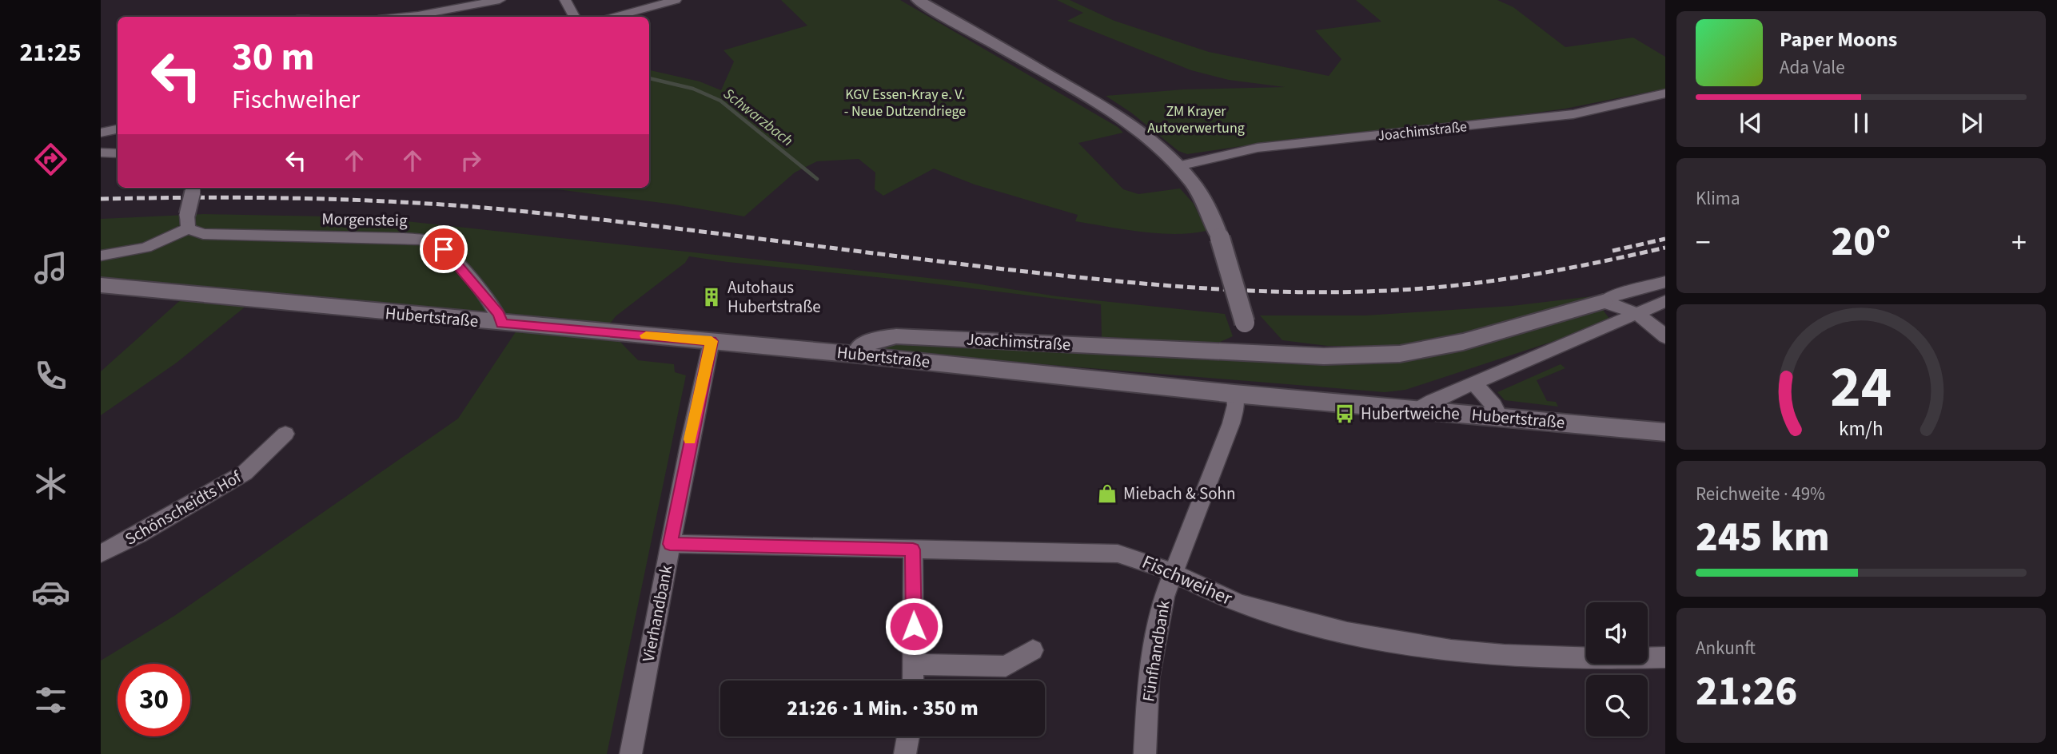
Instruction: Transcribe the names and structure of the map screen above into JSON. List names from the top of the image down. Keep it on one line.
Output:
{"streets":{"street":["Joachimstraße","Morgensteig","Hubertstraße","Schönscheidts Hof","Fischweiher","Vierhandbank","Fünfhandbank"]},"crossings":[["Joachimstraße","Hubertstraße"],["Morgensteig","Hubertstraße"],["Hubertstraße","Vierhandbank"],["Hubertstraße","Fünfhandbank"],["Fischweiher","Vierhandbank"],["Fischweiher","Fünfhandbank"]],"water":["Schwarzbach"],"parks":["KGV Essen-Kray e. V. - Neue Dutzendriege","ZM Krayer Autoverwertung"],"places":{"building":["Autohaus Hubertstraße"],"bus stop":["Hubertweiche"],"shop":["Miebach & Sohn"]},"page":{"tabs":"21:25","turn":["30 m","Fischweiher"],"song":["Paper Moons","Ada Vale"],"tile":["Klima",["Reichweite · 49%","245 km"],["Ankunft","21:26"]],"heat":["−","20°","+"],"limit":"30","trip":"21:26 · 1 Min. · 350 m","gauge":["24","km/h"]}}
